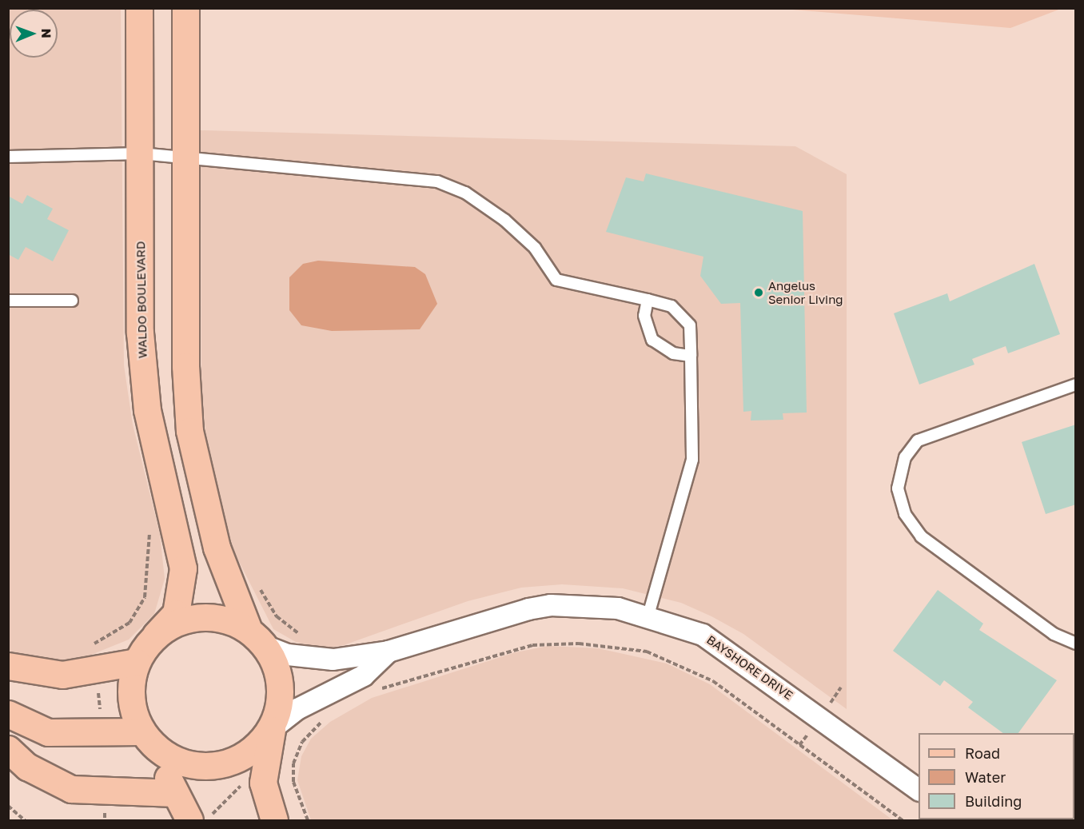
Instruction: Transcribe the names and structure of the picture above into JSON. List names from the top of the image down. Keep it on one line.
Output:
{"streets":{"main road":["WALDO BOULEVARD"],"street":["BAYSHORE DRIVE"]},"places":["Angelus Senior Living"],"legend":["Road","Water","Building"],"north":"right"}
